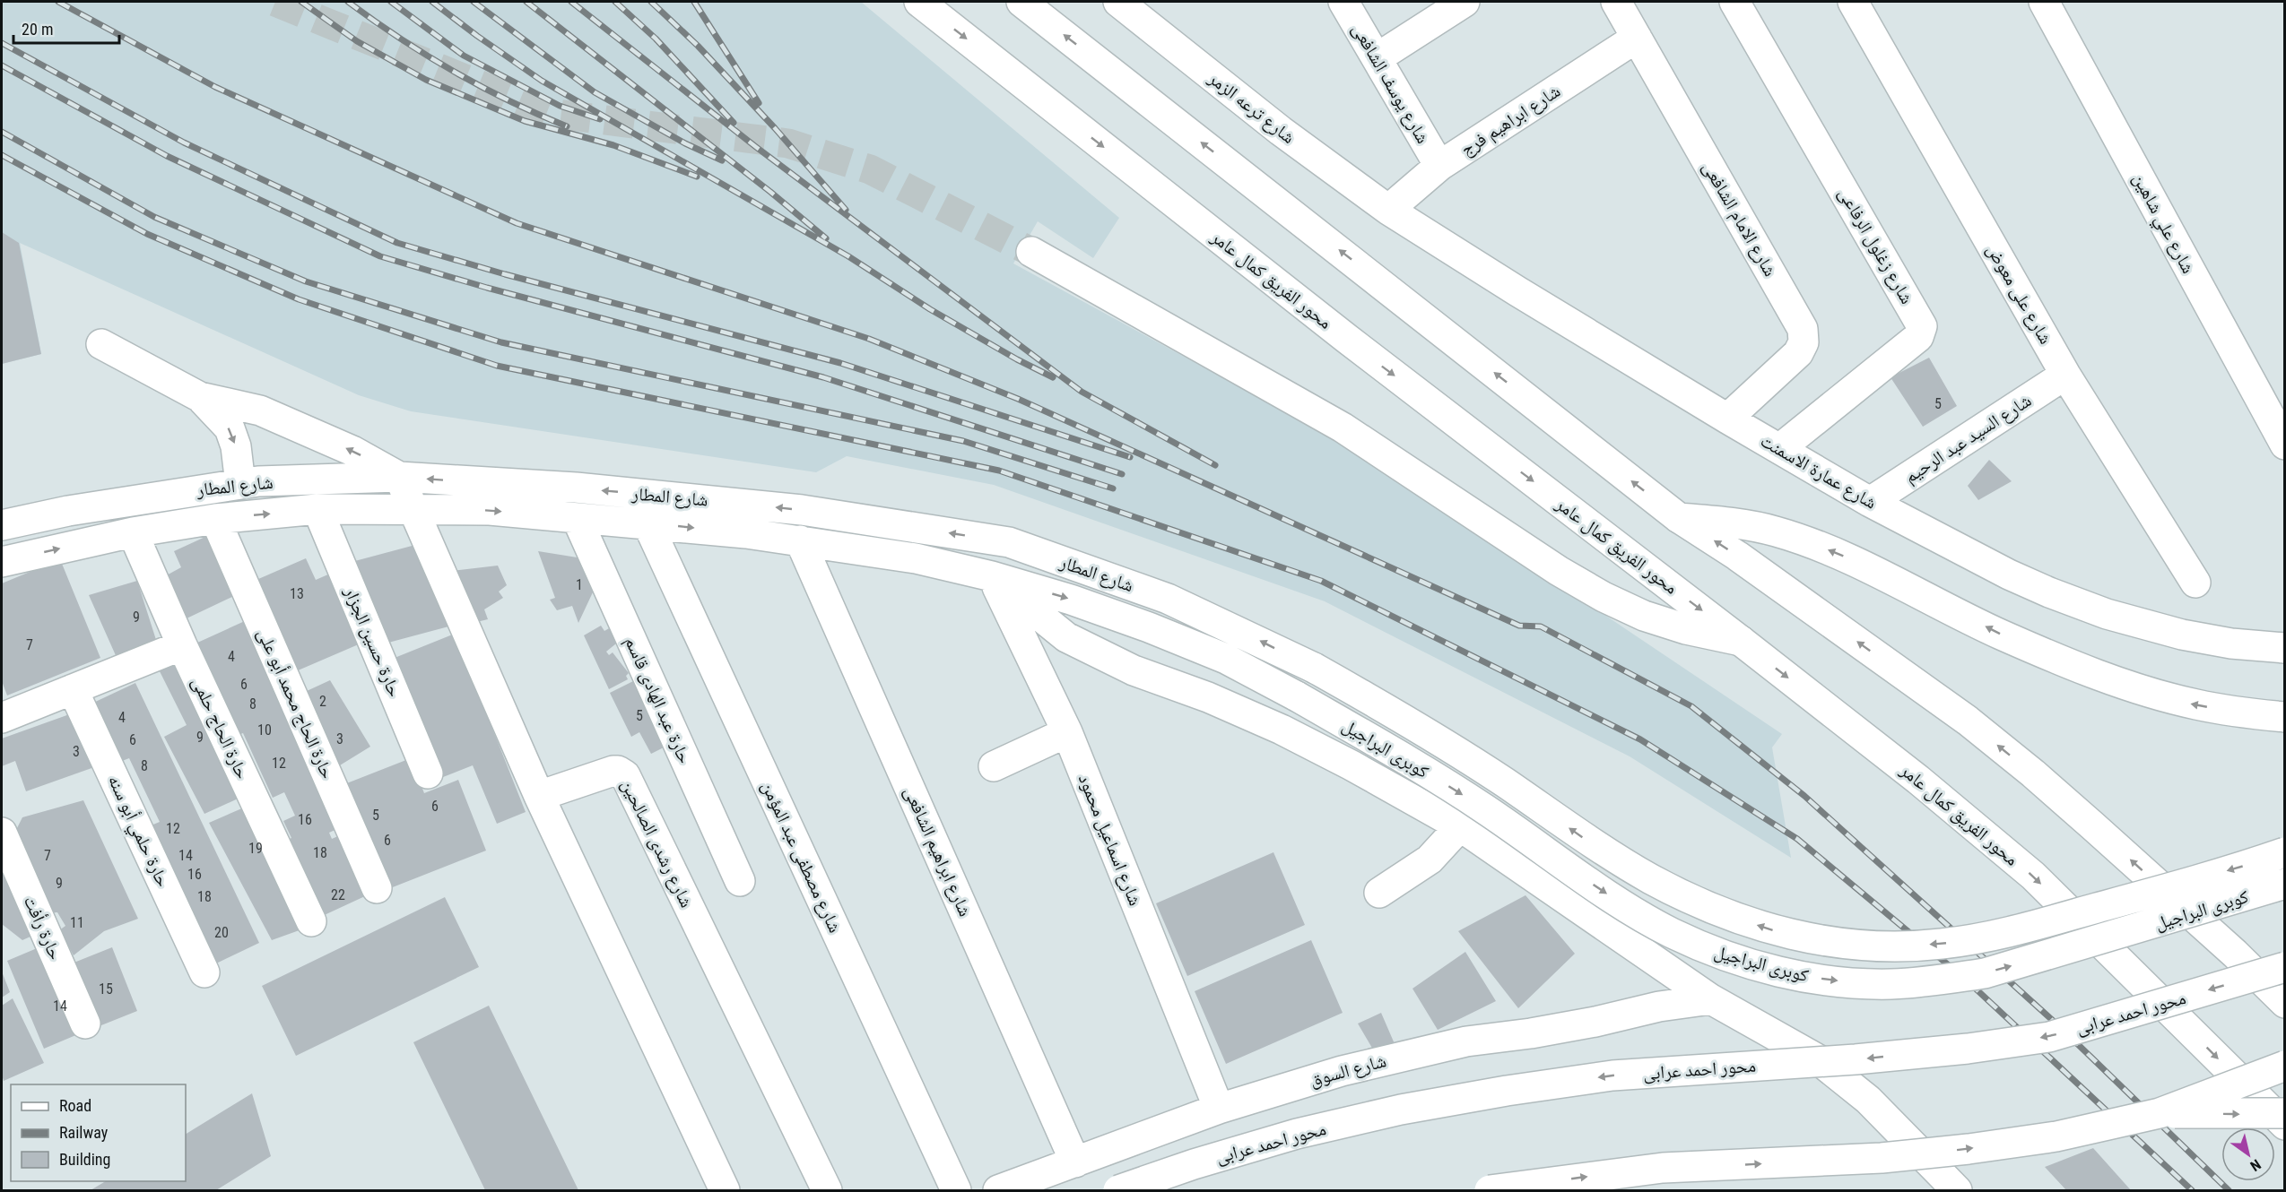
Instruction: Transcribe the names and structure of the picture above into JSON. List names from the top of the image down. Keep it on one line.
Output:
{"streets":{"main road":["شارع يوسف الشافعى","شارع ترعه الزمر","شارع ابراهيم فرج","شارع الامام الشافعى","شارع علي شاهين","شارع زغلول الرفاعى","محور الفريق كمال عامر","شارع على معوض","شارع السيد عبد الرحيم","شارع عمارة الاسمنت","شارع المطار","حارة حسين الجزار","حارة عبد الهادى قاسم","حارة الحاج محمد أبو على","حارة الحاج حلمى","كوبرى البراجيل","حارة حلمي أبو سنه","شارع اسماعيل محمود","شارع رشدى الصالحين","شارع ابراهيم الشافعى","شارع مصطفى عبد المؤمن","حارة رأفت","محور احمد عرابى","شارع السوق"]},"crossings":[["شارع يوسف الشافعى","شارع ابراهيم فرج"],["شارع ترعه الزمر","شارع ابراهيم فرج"],["شارع ترعه الزمر","شارع عمارة الاسمنت"],["شارع ابراهيم فرج","شارع الامام الشافعى"],["شارع ابراهيم فرج","شارع عمارة الاسمنت"],["شارع الامام الشافعى","شارع عمارة الاسمنت"],["شارع زغلول الرفاعى","شارع عمارة الاسمنت"],["شارع على معوض","شارع السيد عبد الرحيم"],["شارع السيد عبد الرحيم","شارع عمارة الاسمنت"],["شارع المطار","حارة حسين الجزار"],["شارع المطار","حارة عبد الهادى قاسم"],["شارع المطار","حارة الحاج محمد أبو على"],["شارع المطار","حارة الحاج حلمى"],["شارع المطار","كوبرى البراجيل"],["شارع المطار","شارع اسماعيل محمود"],["شارع المطار","شارع ابراهيم الشافعى"],["شارع المطار","شارع مصطفى عبد المؤمن"],["شارع اسماعيل محمود","شارع السوق"],["شارع ابراهيم الشافعى","شارع السوق"]],"house_numbers":["5","1","13","9","7","4","6","2","8","5","4","10","9","3","6","3","12","8","6","5","16","12","6","19","18","7","14","16","9","22","18","11","20","15","14"],"legend":["Road","Railway","Building"],"scale_bar":"20 m","north":"bottom right"}
